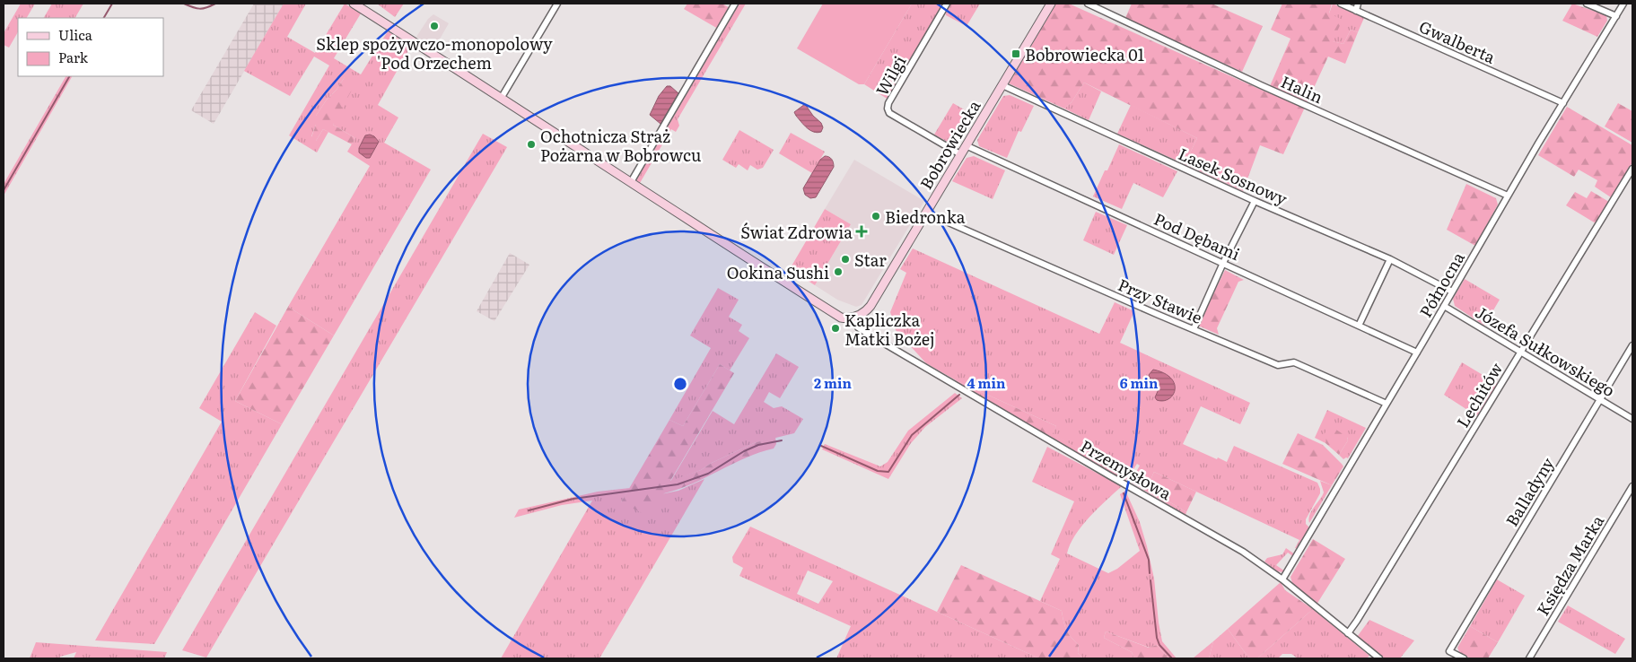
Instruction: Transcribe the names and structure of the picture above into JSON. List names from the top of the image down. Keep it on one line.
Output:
{"streets":{"street":["Gwalberta","Wilgi","Halin","Bobrowiecka","Lasek Sosnowy","Pod Dębami","Północna","Przy Stawie","Józefa Sułkowskiego","Lechitów","Przemysłowa","Balladyny","Księdza Marka"]},"crossings":[["Gwalberta","Północna"],["Wilgi","Bobrowiecka"],["Halin","Północna"],["Bobrowiecka","Lasek Sosnowy"],["Bobrowiecka","Pod Dębami"],["Bobrowiecka","Przy Stawie"],["Bobrowiecka","Przemysłowa"],["Lasek Sosnowy","Północna"],["Pod Dębami","Północna"],["Północna","Przy Stawie"],["Północna","Józefa Sułkowskiego"],["Północna","Przemysłowa"],["Józefa Sułkowskiego","Lechitów"],["Józefa Sułkowskiego","Balladyny"],["Lechitów","Przemysłowa"]],"places":{"other":["Sklep spożywczo-monopolowy 'Pod Orzechem","Ochotnicza Straż Pożarna w Bobrowcu","Biedronka","Star","Ookina Sushi","Kapliczka Matki Bożej"],"transit":["Bobrowiecka 01"],"health":["Świat Zdrowia"]},"legend":["Ulica","Park"],"rings":["2 min","4 min","6 min"]}
